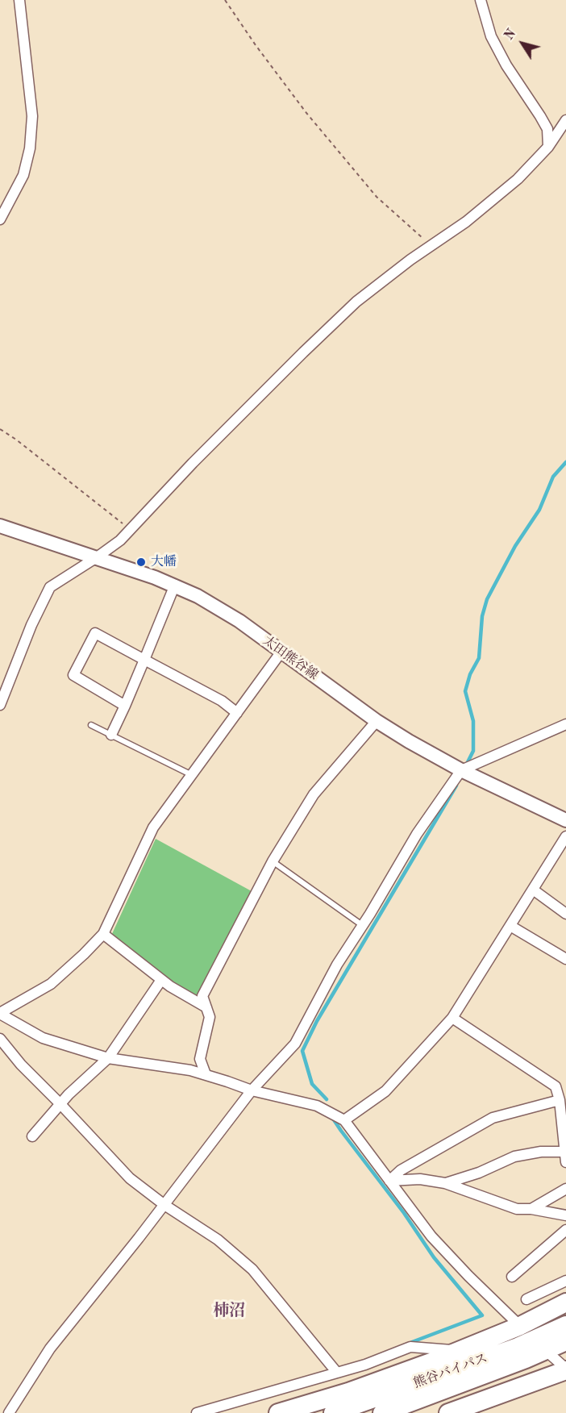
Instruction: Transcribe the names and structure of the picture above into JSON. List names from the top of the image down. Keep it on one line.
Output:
{"streets":{"highway":["熊谷バイパス"],"main road":["太田熊谷線"]},"districts":["柿沼"],"places":["大幡"],"north":"top left"}
